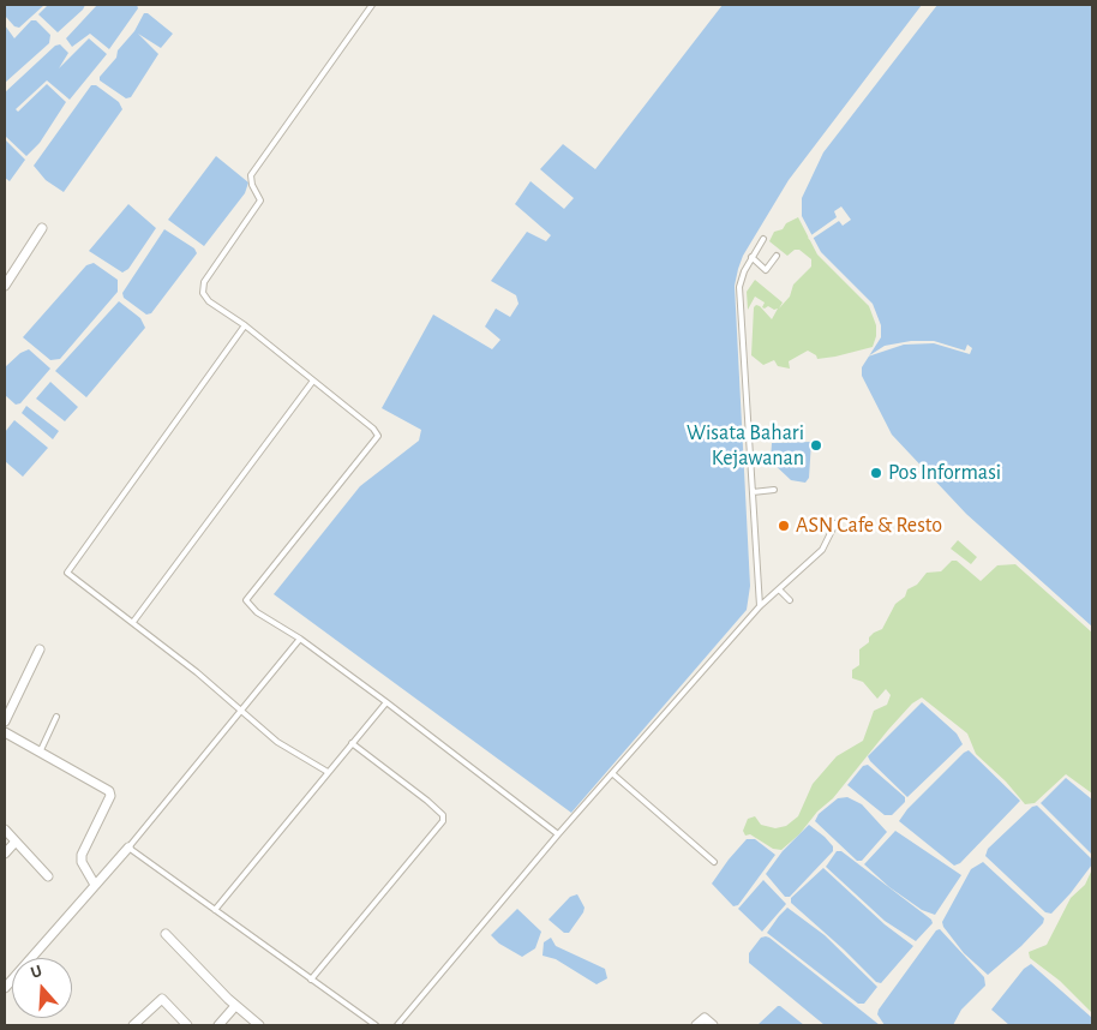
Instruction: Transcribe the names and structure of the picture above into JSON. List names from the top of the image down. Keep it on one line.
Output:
{"places":["Wisata Bahari Kejawanan","Pos Informasi","ASN Cafe & Resto"],"north":"top"}
